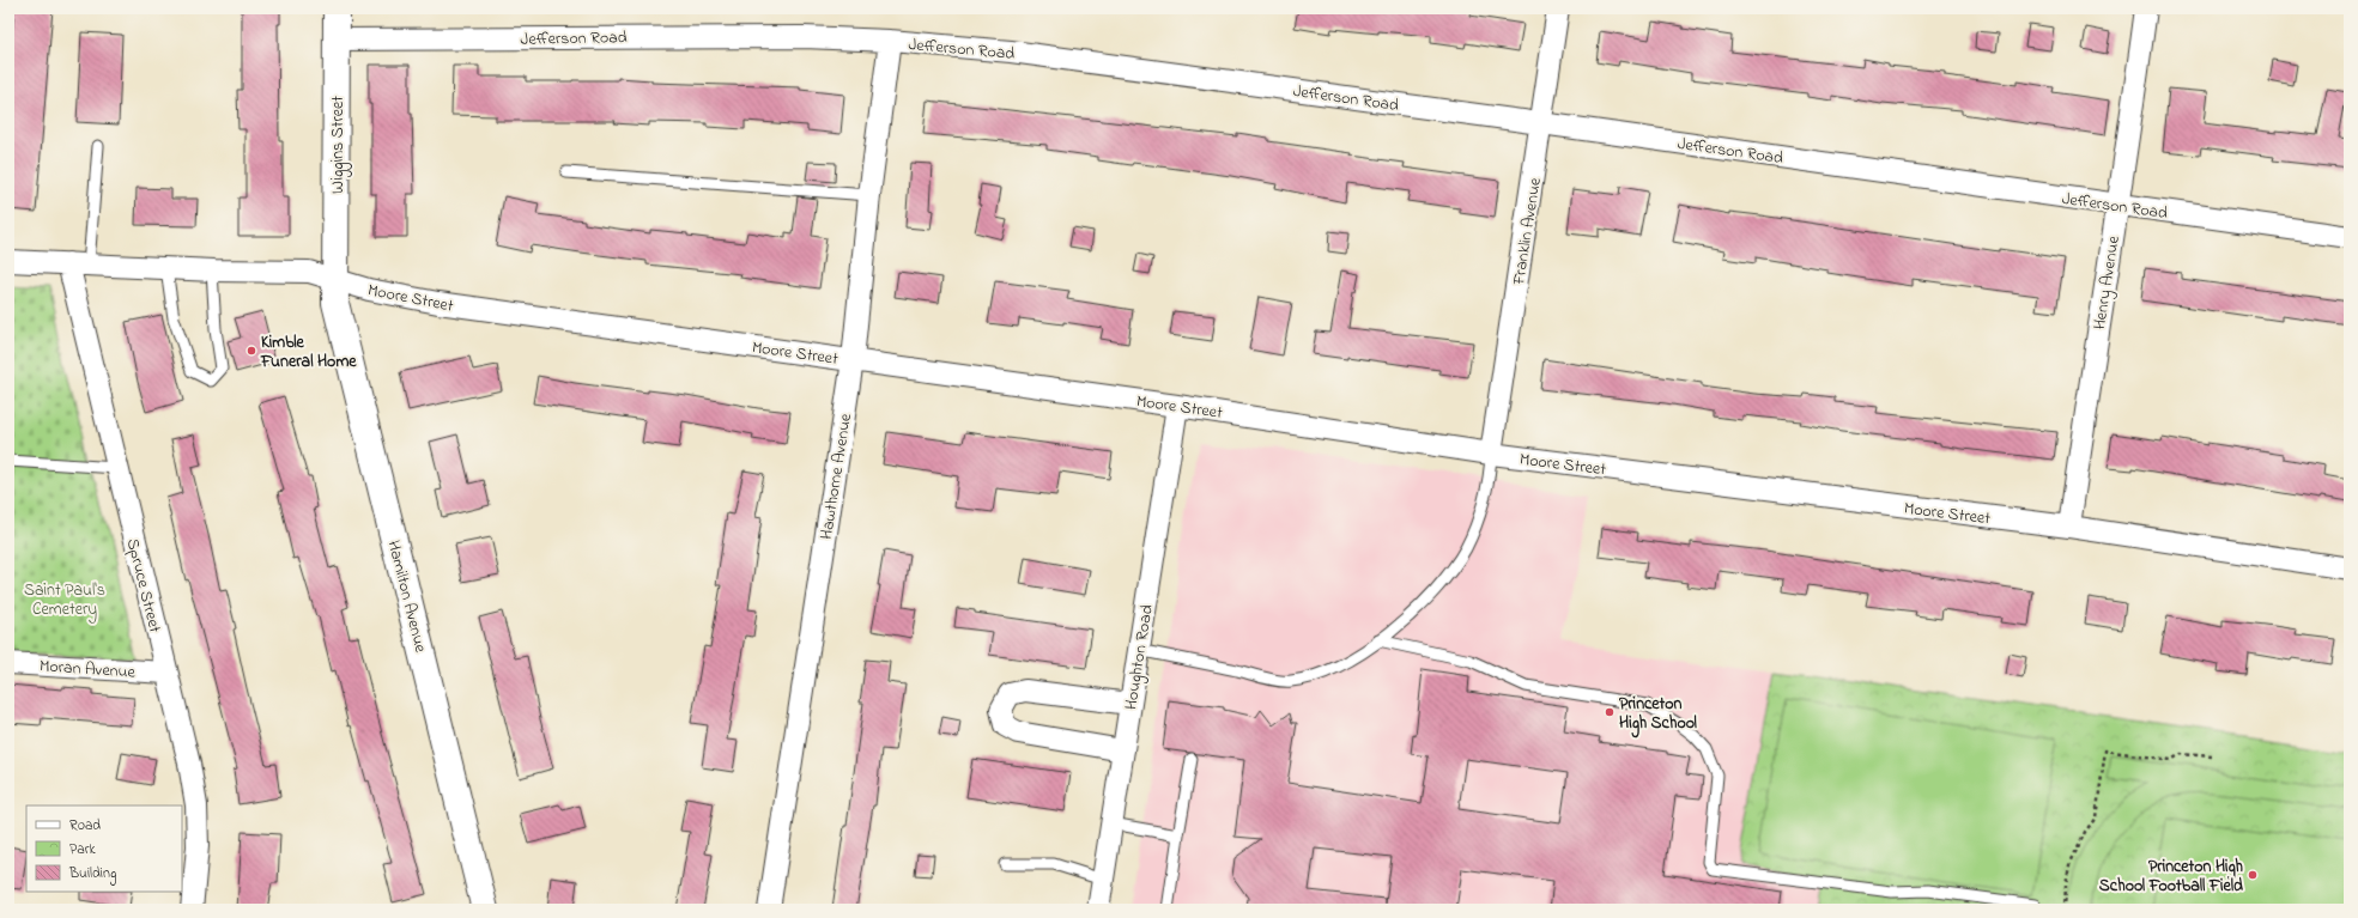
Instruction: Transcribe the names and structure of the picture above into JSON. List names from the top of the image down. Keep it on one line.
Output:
{"streets":{"street":["Jefferson Road","Wiggins Street","Franklin Avenue","Henry Avenue","Moore Street","Hawthorne Avenue","Spruce Street","Hamilton Avenue","Houghton Road","Moran Avenue"]},"crossings":[["Jefferson Road","Wiggins Street"],["Jefferson Road","Franklin Avenue"],["Jefferson Road","Henry Avenue"],["Jefferson Road","Hawthorne Avenue"],["Wiggins Street","Moore Street"],["Wiggins Street","Hamilton Avenue"],["Franklin Avenue","Moore Street"],["Henry Avenue","Moore Street"],["Moore Street","Hawthorne Avenue"],["Moore Street","Spruce Street"],["Moore Street","Hamilton Avenue"],["Moore Street","Houghton Road"],["Spruce Street","Moran Avenue"]],"parks":["Saint Paul's Cemetery"],"places":["Kimble Funeral Home","Princeton High School","Princeton High School Football Field"],"legend":["Road","Park","Building"]}
